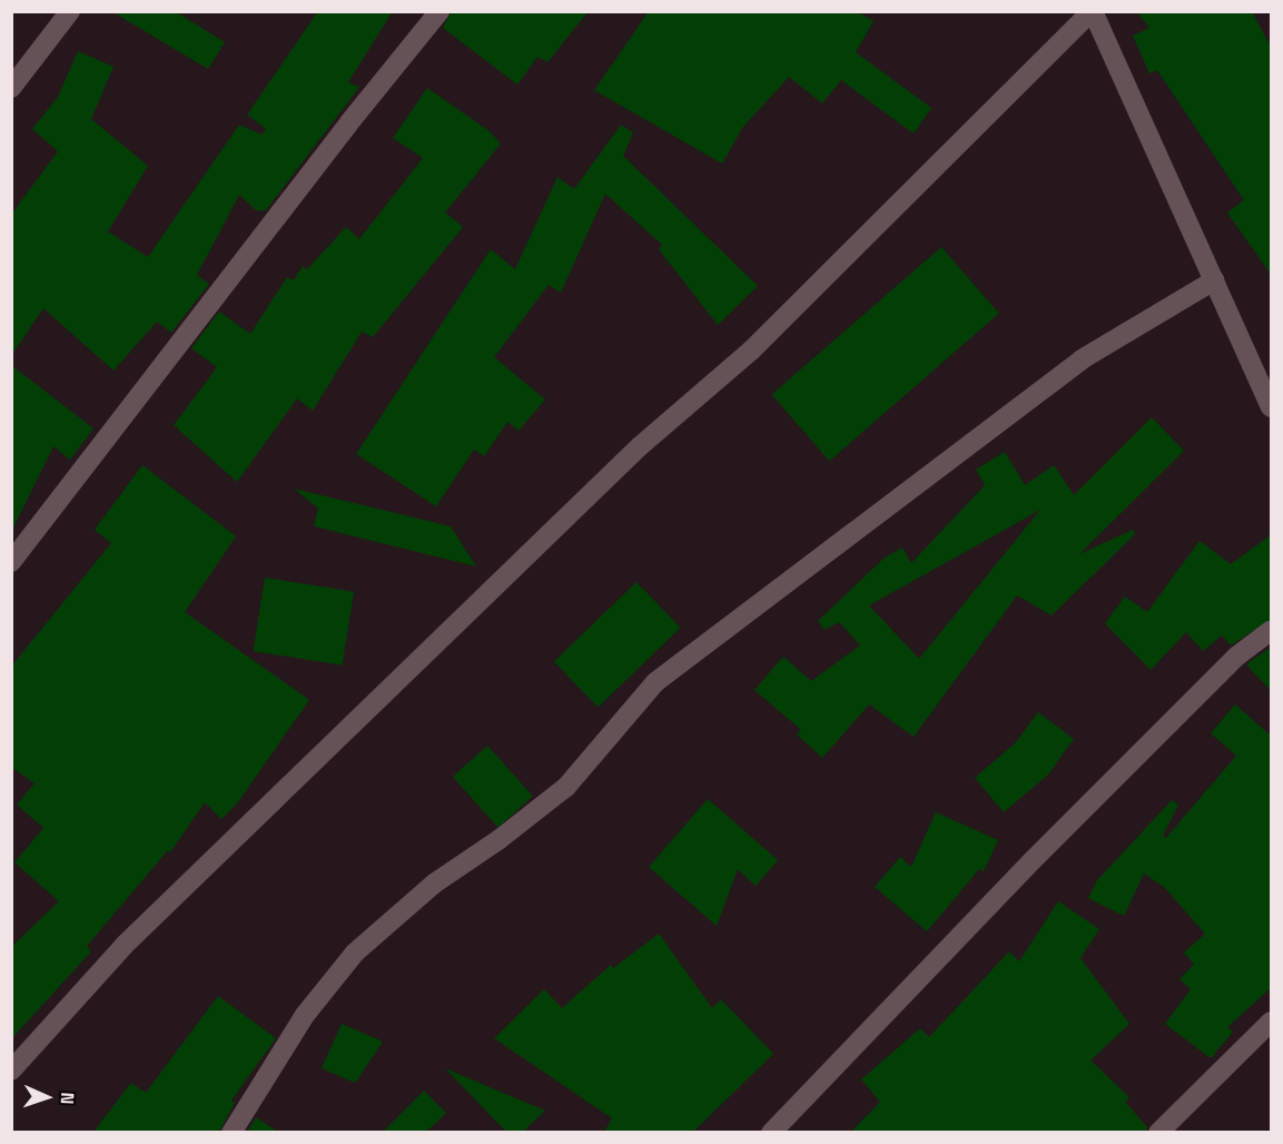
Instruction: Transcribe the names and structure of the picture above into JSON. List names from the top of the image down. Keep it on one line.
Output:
{"north":"right"}
